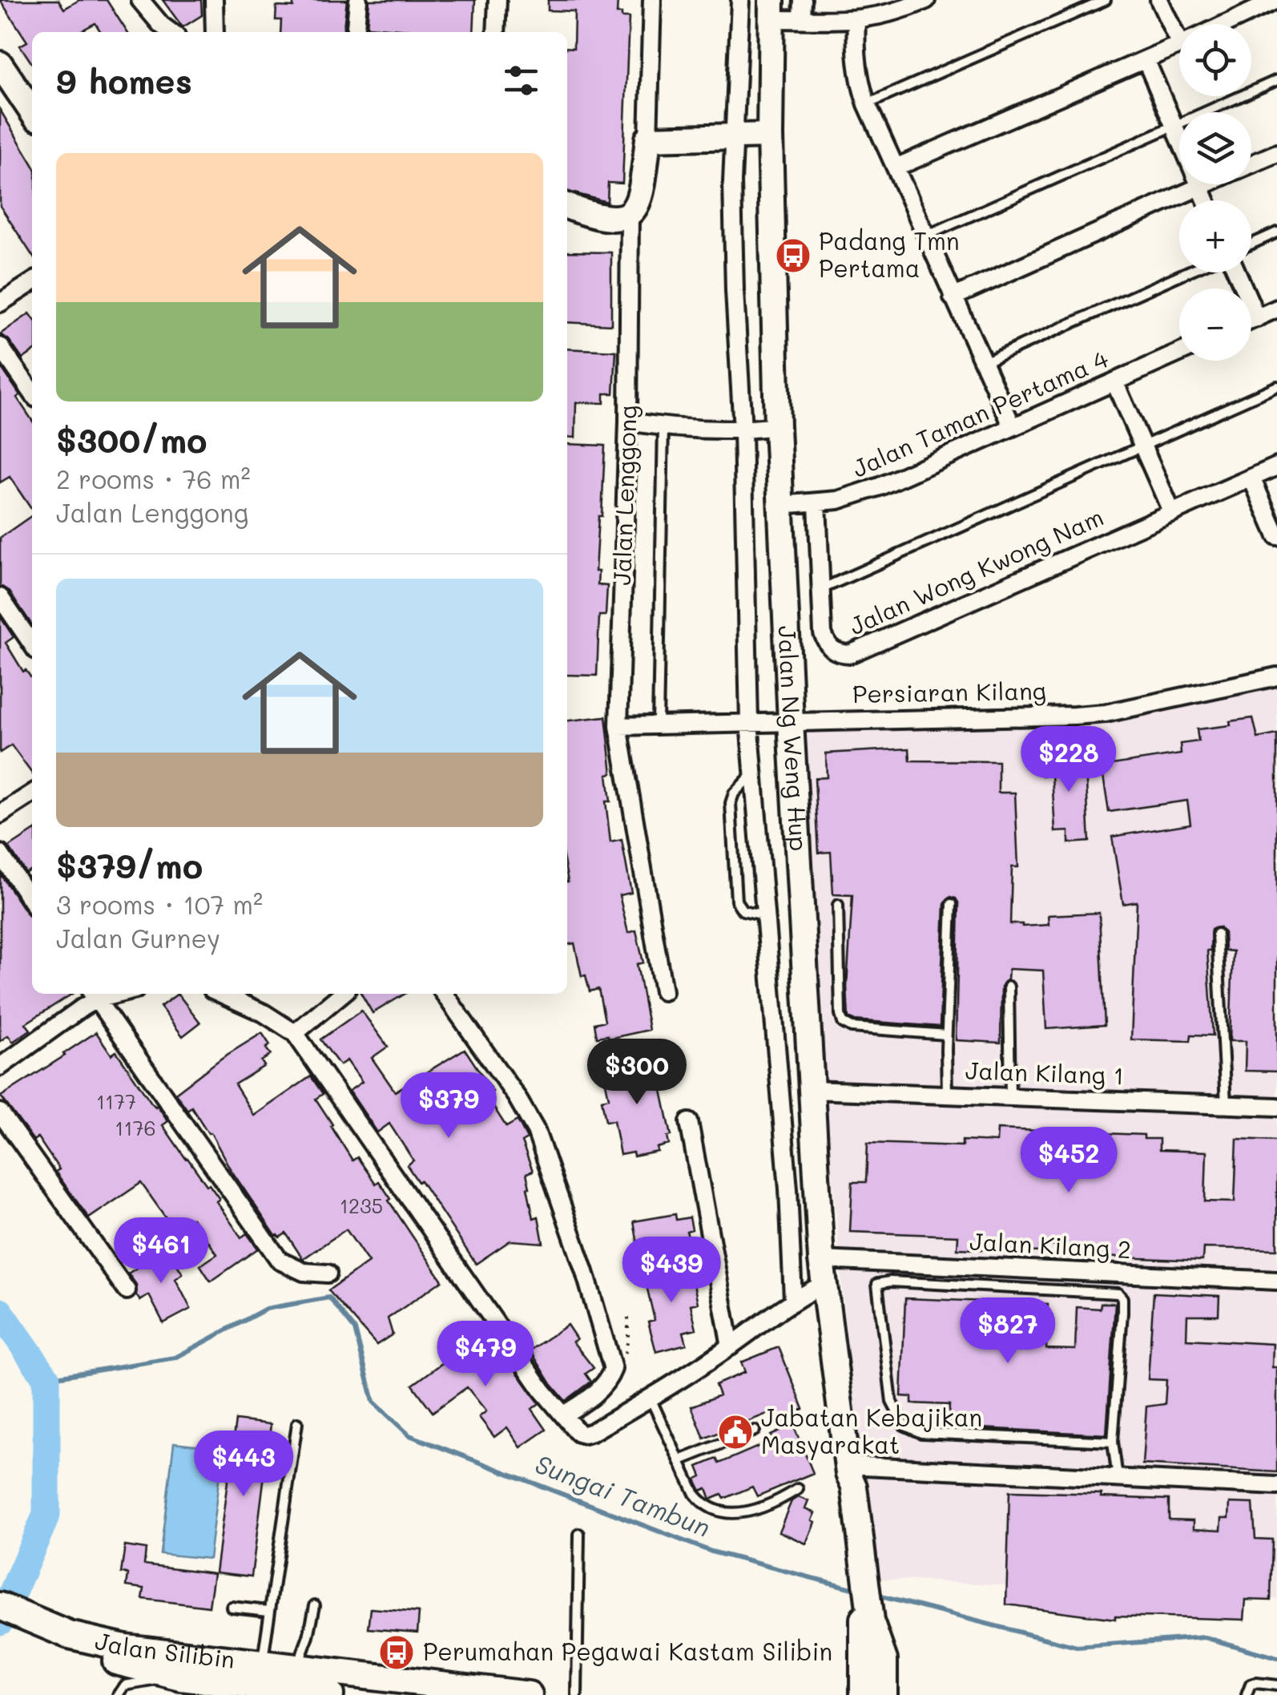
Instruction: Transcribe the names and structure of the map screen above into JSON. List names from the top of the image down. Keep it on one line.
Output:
{"streets":{"main road":["Jalan Lenggong","Jalan Ng Weng Hup","Jalan Silibin"],"street":["Jalan Taman Pertama 4","Jalan Wong Kwong Nam","Persiaran Kilang","Jalan Kilang 1","Jalan Kilang 2"]},"crossings":[["Jalan Taman Pertama 4","Jalan Wong Kwong Nam"],["Jalan Taman Pertama 4","Jalan Ng Weng Hup"],["Jalan Lenggong","Persiaran Kilang"],["Persiaran Kilang","Jalan Ng Weng Hup"],["Jalan Ng Weng Hup","Jalan Kilang 1"],["Jalan Ng Weng Hup","Jalan Kilang 2"]],"water":["Sungai Tambun"],"places":{"bus stop":["Padang Tmn Pertama","Perumahan Pegawai Kastam Silibin"],"public building":["Jabatan Kebajikan Masyarakat"]},"house_numbers":["1177","1176","1235"],"page":{"map_buttons":["+","−"],"heading":"9 homes","list":[{"name":"$300/mo","note":"2 rooms · 76 m² · Jalan Lenggong"},{"name":"$379/mo","note":"3 rooms · 107 m² · Jalan Gurney"}],"price":["$228","$300","$379","$452","$461","$439","$827","$479","$443"]}}
